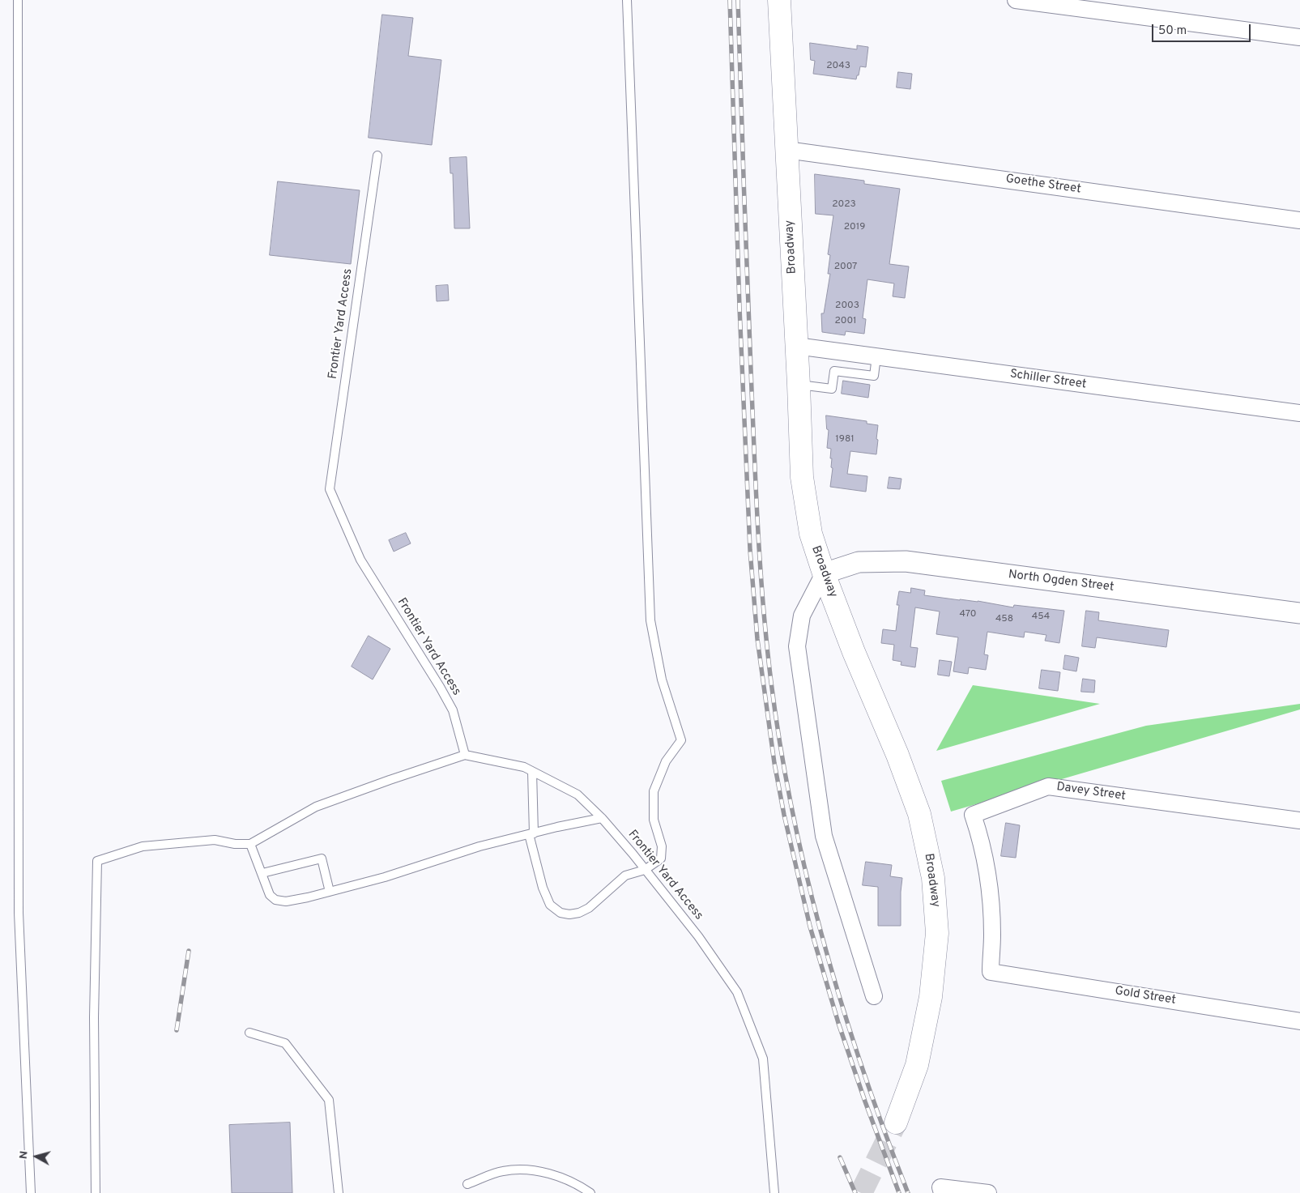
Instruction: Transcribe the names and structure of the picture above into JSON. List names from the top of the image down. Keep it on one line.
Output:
{"streets":{"main road":["Broadway"],"street":["Goethe Street","Schiller Street","North Ogden Street","Davey Street","Gold Street"],"lane":["Frontier Yard Access"]},"crossings":[["Goethe Street","Broadway"],["Broadway","Schiller Street"],["Broadway","North Ogden Street"],["Davey Street","Gold Street"]],"house_numbers":["2043","2023","2019","2007","2003","2001","1981","470","454","458"],"scale_bar":"50 m","north":"left"}
